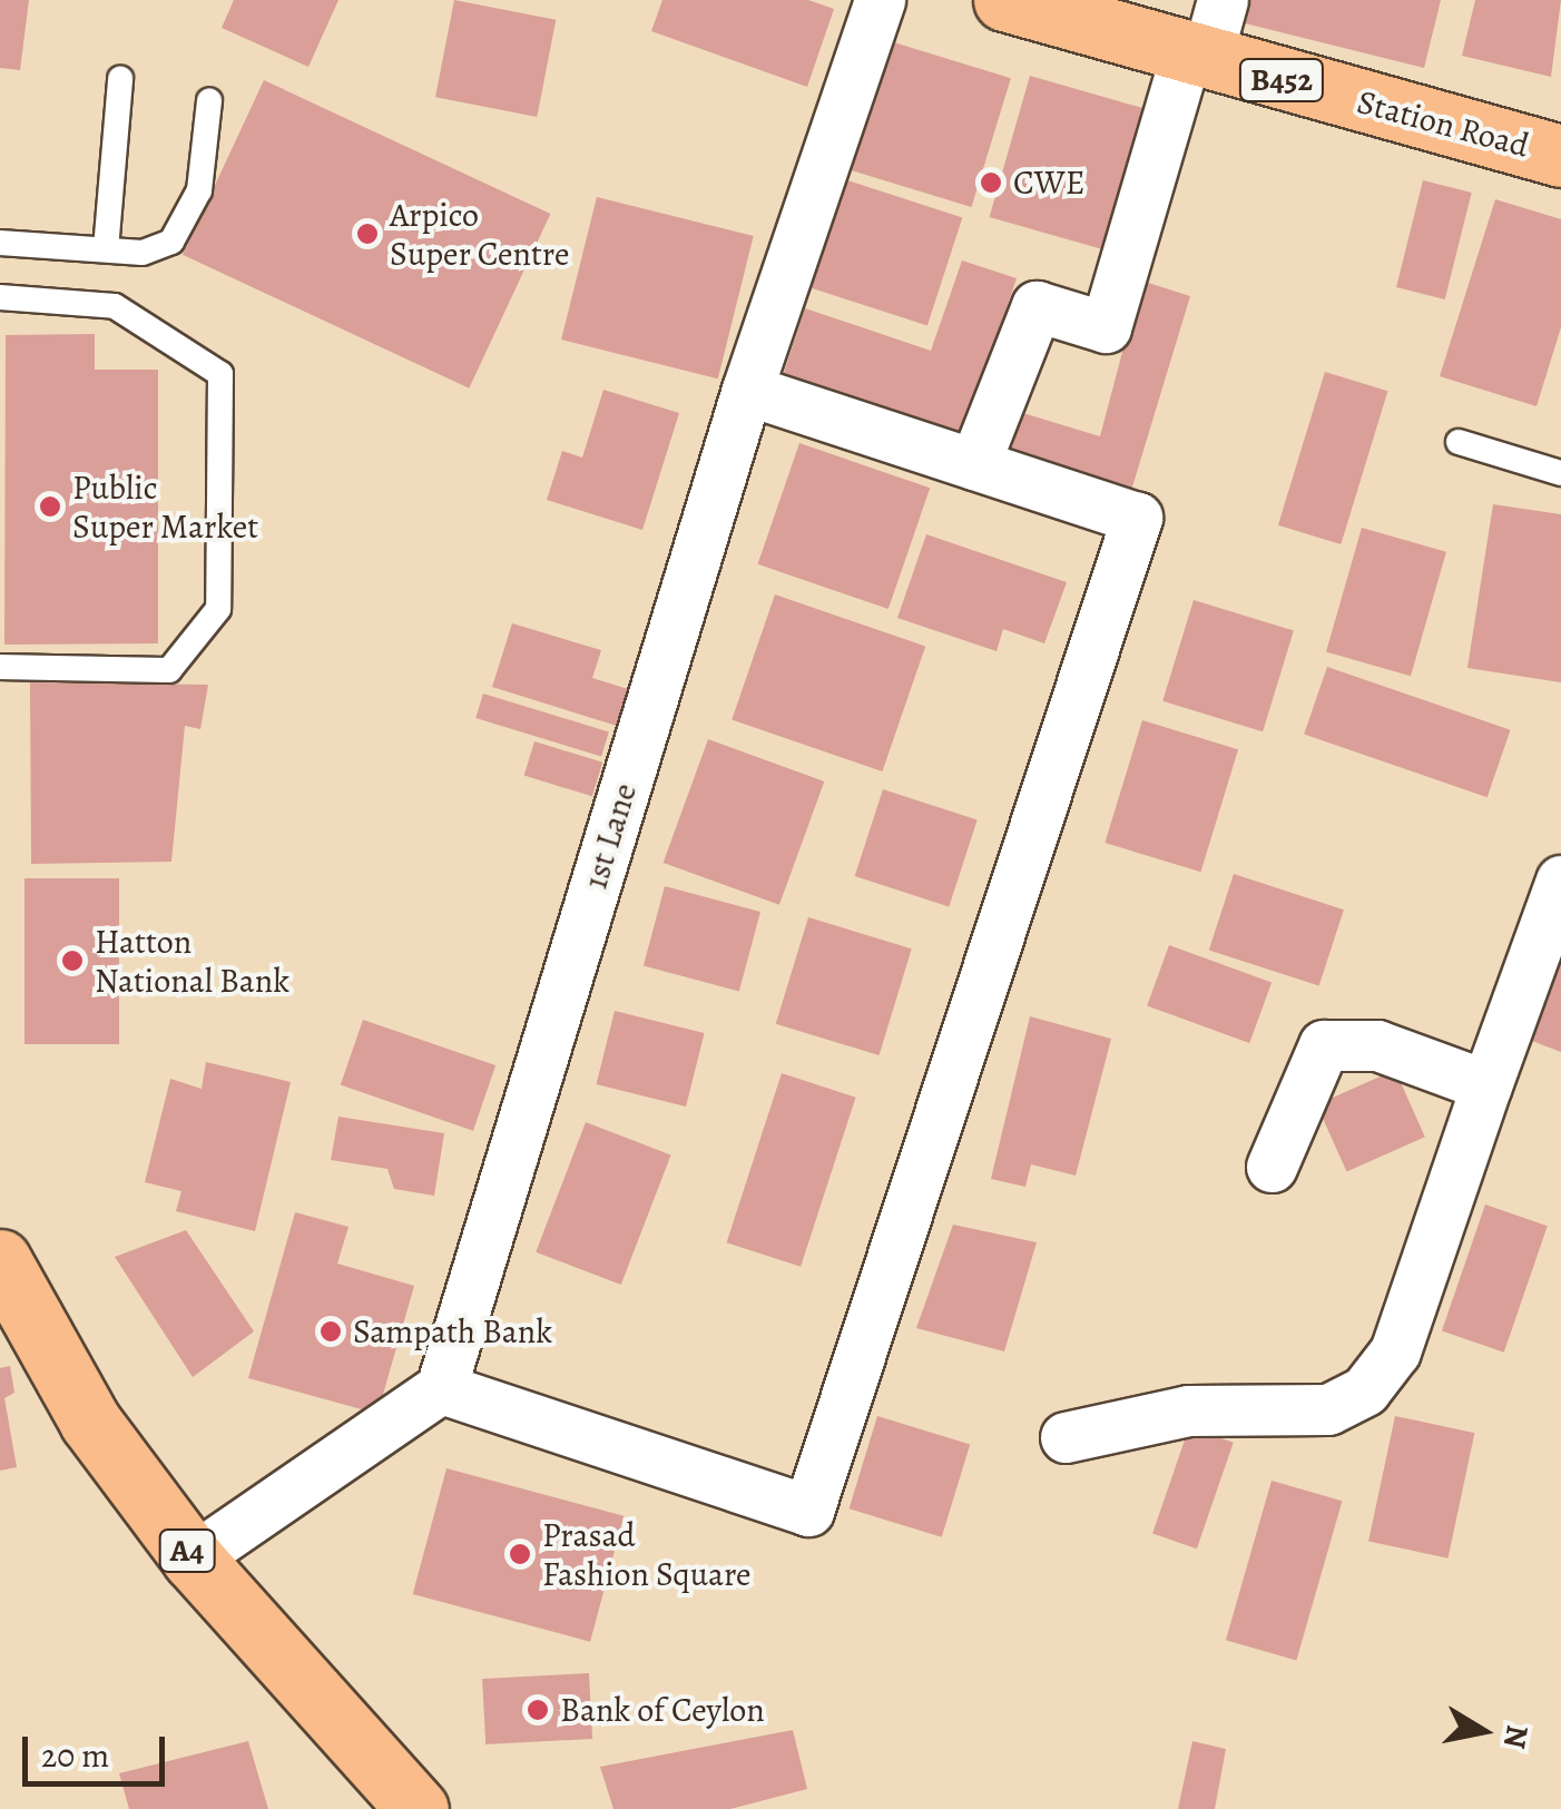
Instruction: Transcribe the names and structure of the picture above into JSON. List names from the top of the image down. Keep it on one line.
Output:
{"streets":{"main road":["B452","Station Road","A4"],"street":["1st Lane"]},"places":["CWE","Arpico Super Centre","Public Super Market","Hatton National Bank","Sampath Bank","Prasad Fashion Square","Bank of Ceylon"],"scale_bar":"20 m","north":"right"}
